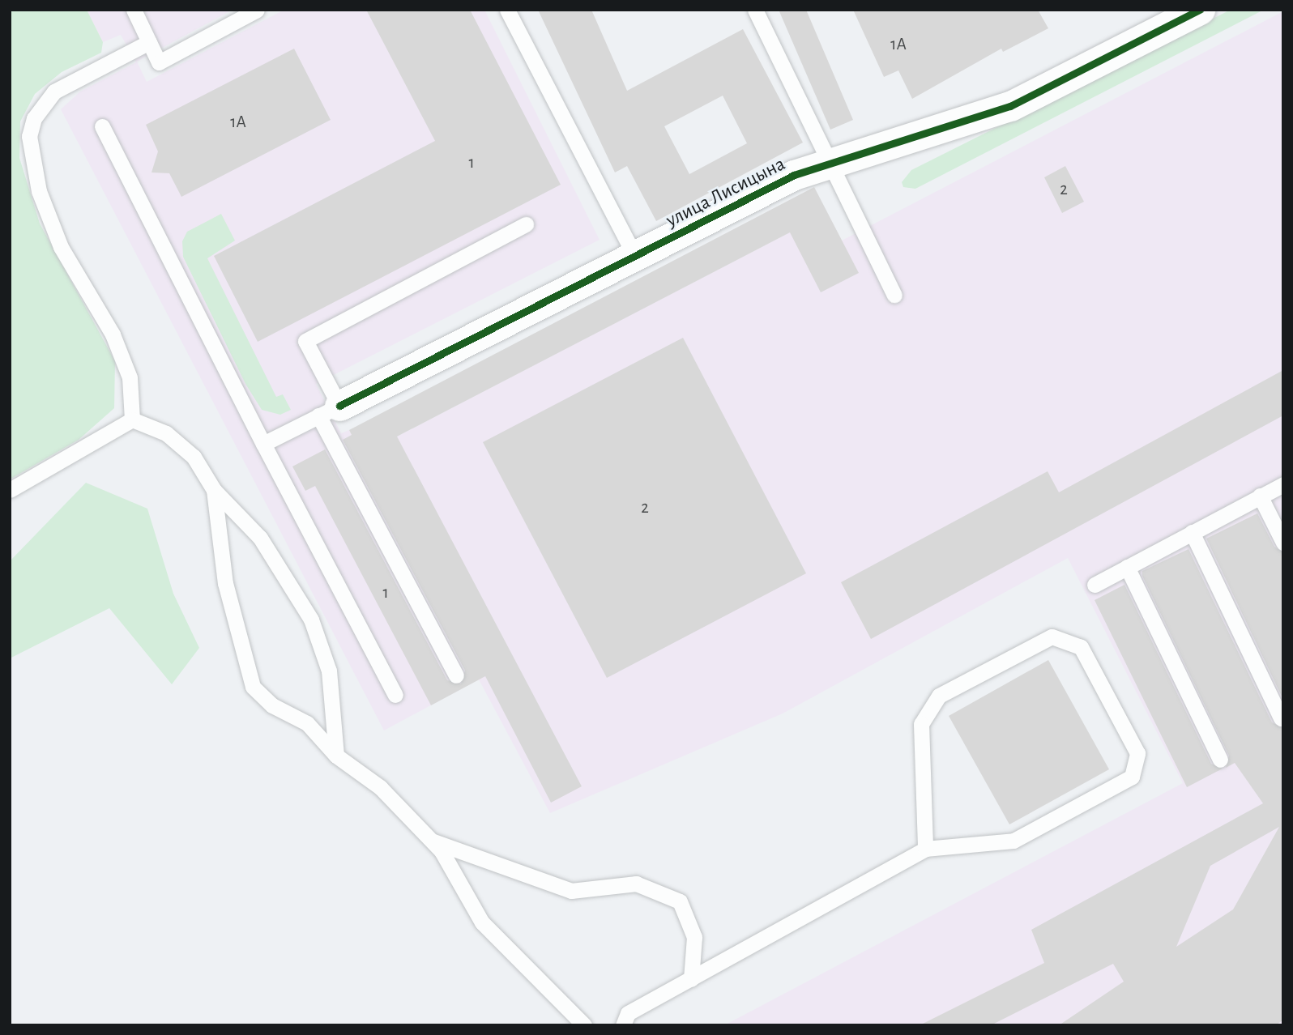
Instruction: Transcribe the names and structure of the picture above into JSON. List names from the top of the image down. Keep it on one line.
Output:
{"streets":{"street":["улица Лисицына"]},"house_numbers":["1А","1А","1","2","2","1"]}
